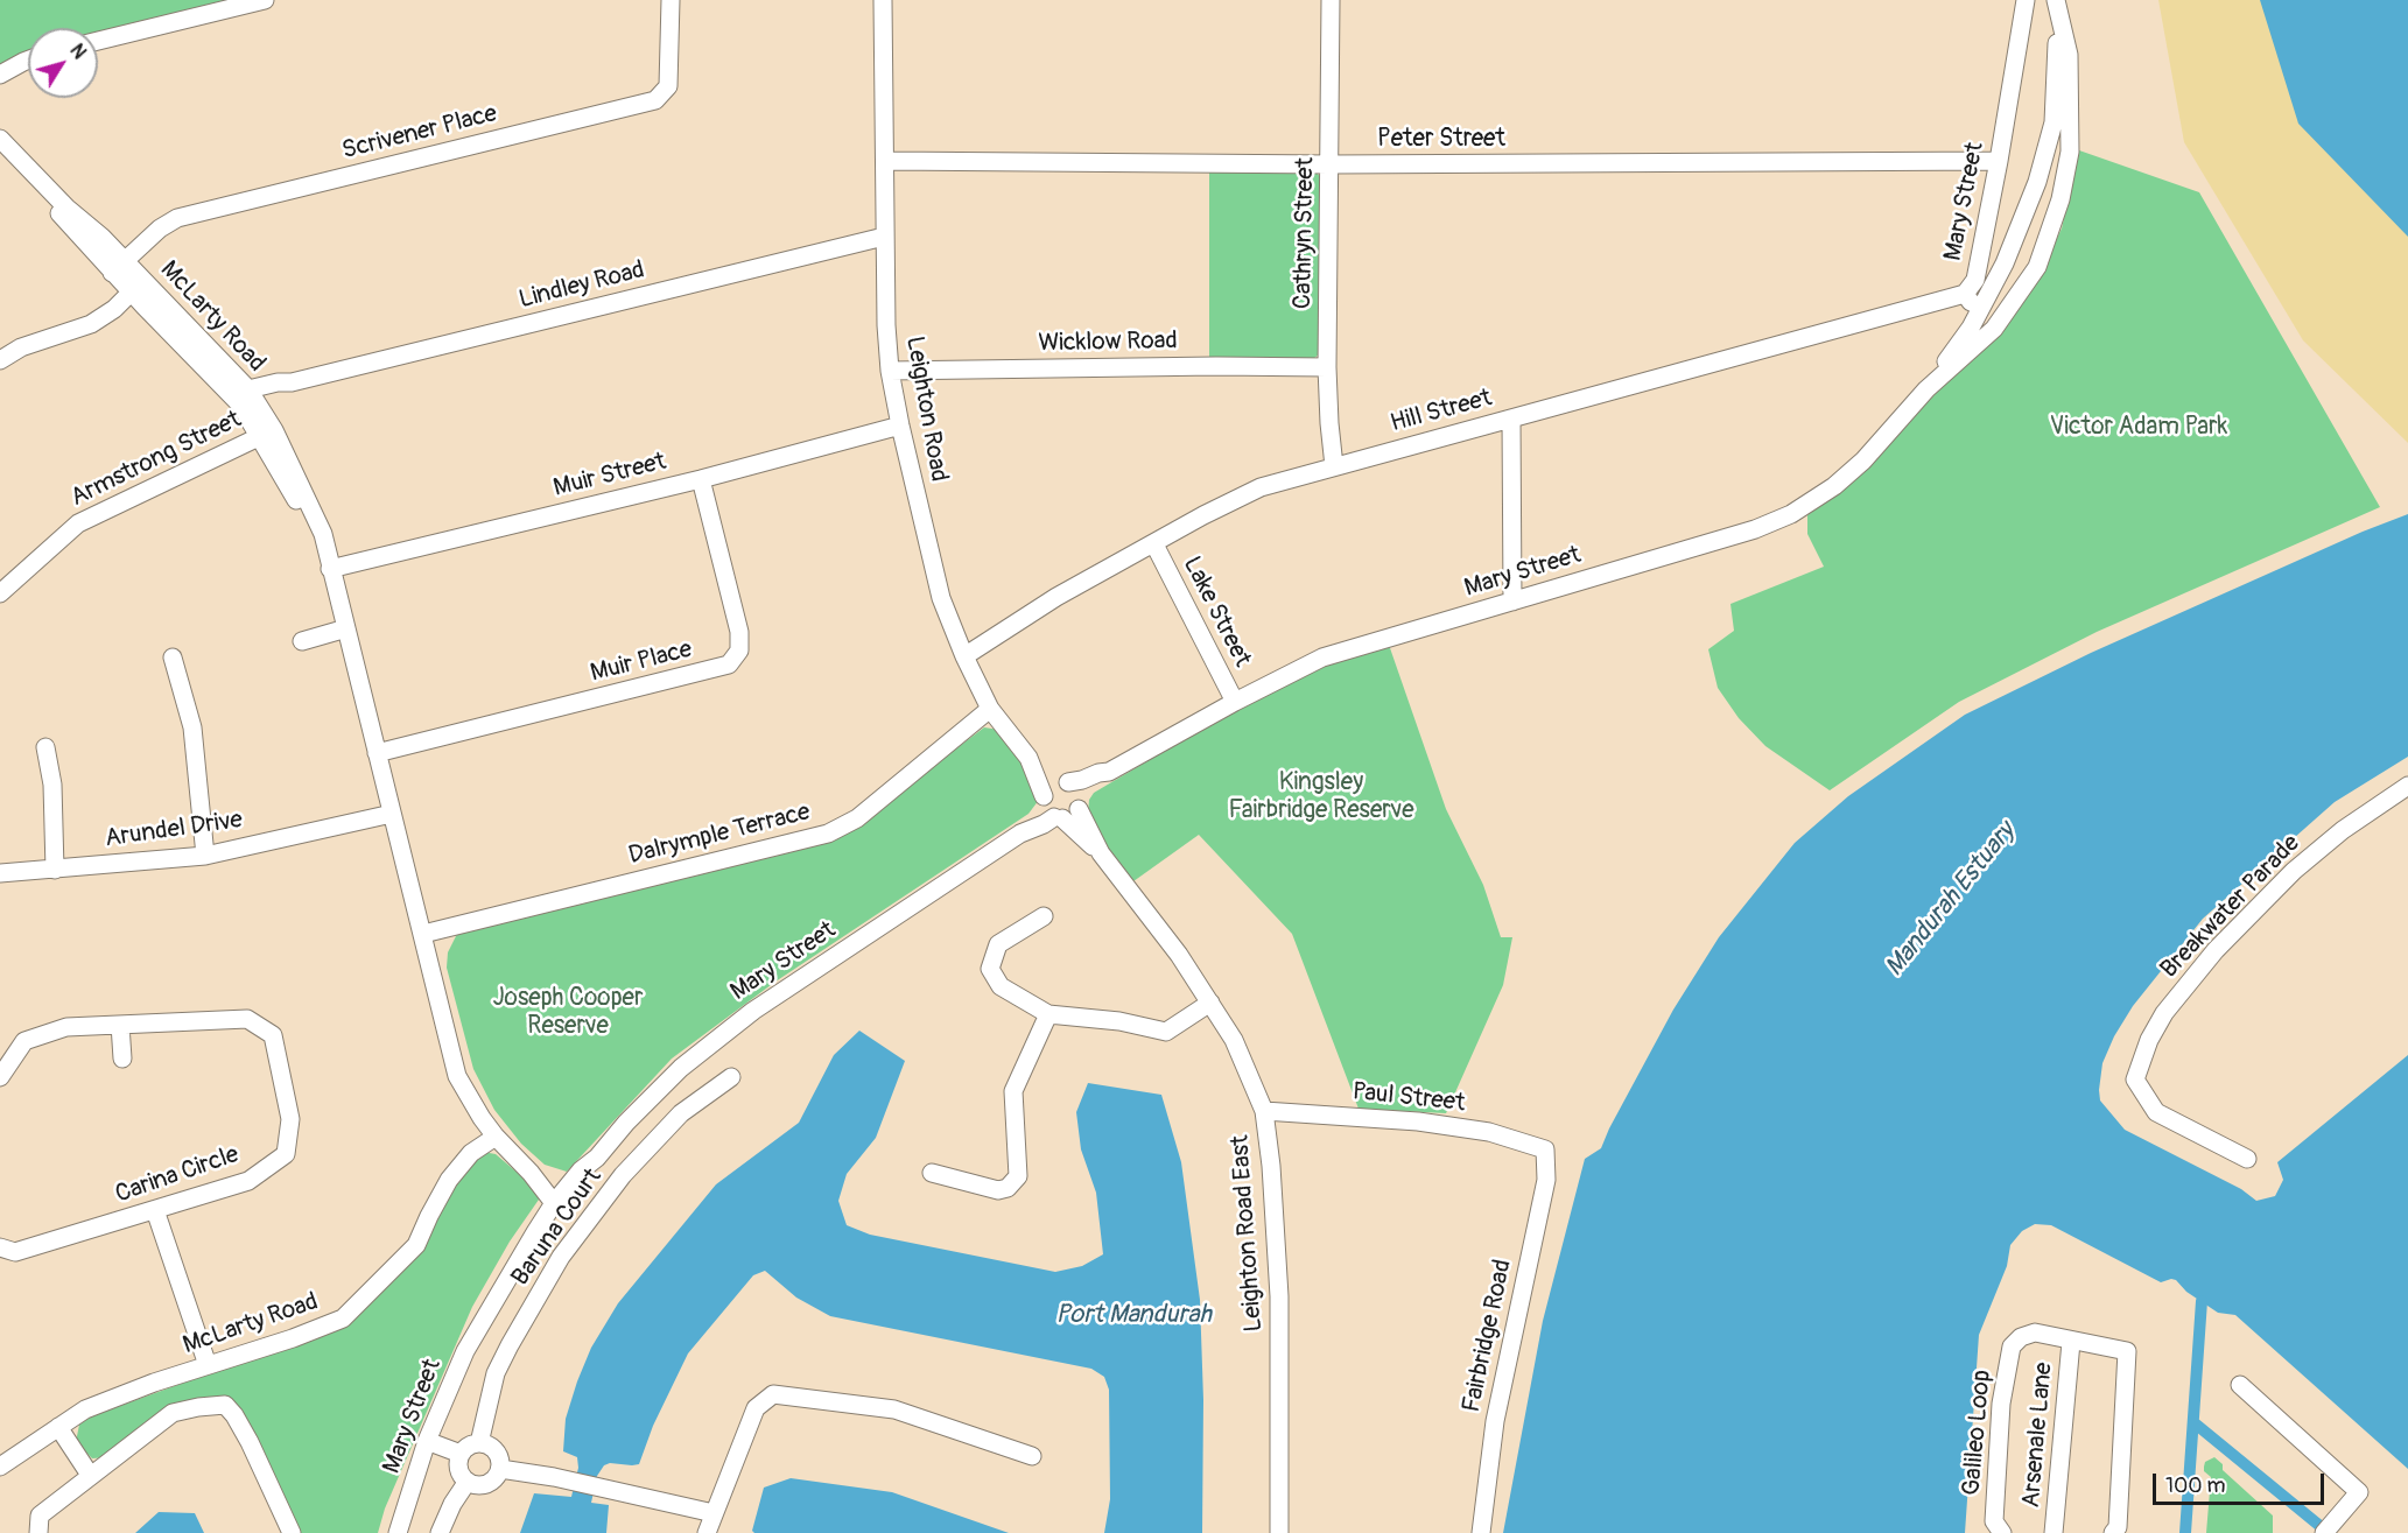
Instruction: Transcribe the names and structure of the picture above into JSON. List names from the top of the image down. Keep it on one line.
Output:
{"streets":{"street":["Scrivener Place","Peter Street","Mary Street","Cathryn Street","Lindley Road","McLarty Road","Wicklow Road","Leighton Road","Hill Street","Armstrong Street","Muir Street","Lake Street","Muir Place","Arundel Drive","Dalrymple Terrace","Breakwater Parade","Paul Street","Carina Circle","Baruna Court","Leighton Road East","Fairbridge Road","Galileo Loop","Arsenale Lane"]},"crossings":[["Scrivener Place","McLarty Road"],["Peter Street","Mary Street"],["Peter Street","Cathryn Street"],["Peter Street","Leighton Road"],["Mary Street","McLarty Road"],["Mary Street","Leighton Road"],["Mary Street","Hill Street"],["Mary Street","Lake Street"],["Mary Street","Leighton Road East"],["Cathryn Street","Wicklow Road"],["Cathryn Street","Hill Street"],["Lindley Road","McLarty Road"],["Lindley Road","Leighton Road"],["McLarty Road","Armstrong Street"],["McLarty Road","Muir Street"],["McLarty Road","Muir Place"],["McLarty Road","Arundel Drive"],["McLarty Road","Dalrymple Terrace"],["Wicklow Road","Leighton Road"],["Leighton Road","Hill Street"],["Leighton Road","Muir Street"],["Leighton Road","Dalrymple Terrace"],["Leighton Road","Leighton Road East"],["Hill Street","Lake Street"],["Muir Street","Muir Place"],["Paul Street","Leighton Road East"],["Paul Street","Fairbridge Road"],["Galileo Loop","Arsenale Lane"]],"water":["Mandurah Estuary","Port Mandurah"],"parks":["Victor Adam Park","Kingsley Fairbridge Reserve","Joseph Cooper Reserve"],"scale_bar":"100 m","north":"top right"}
